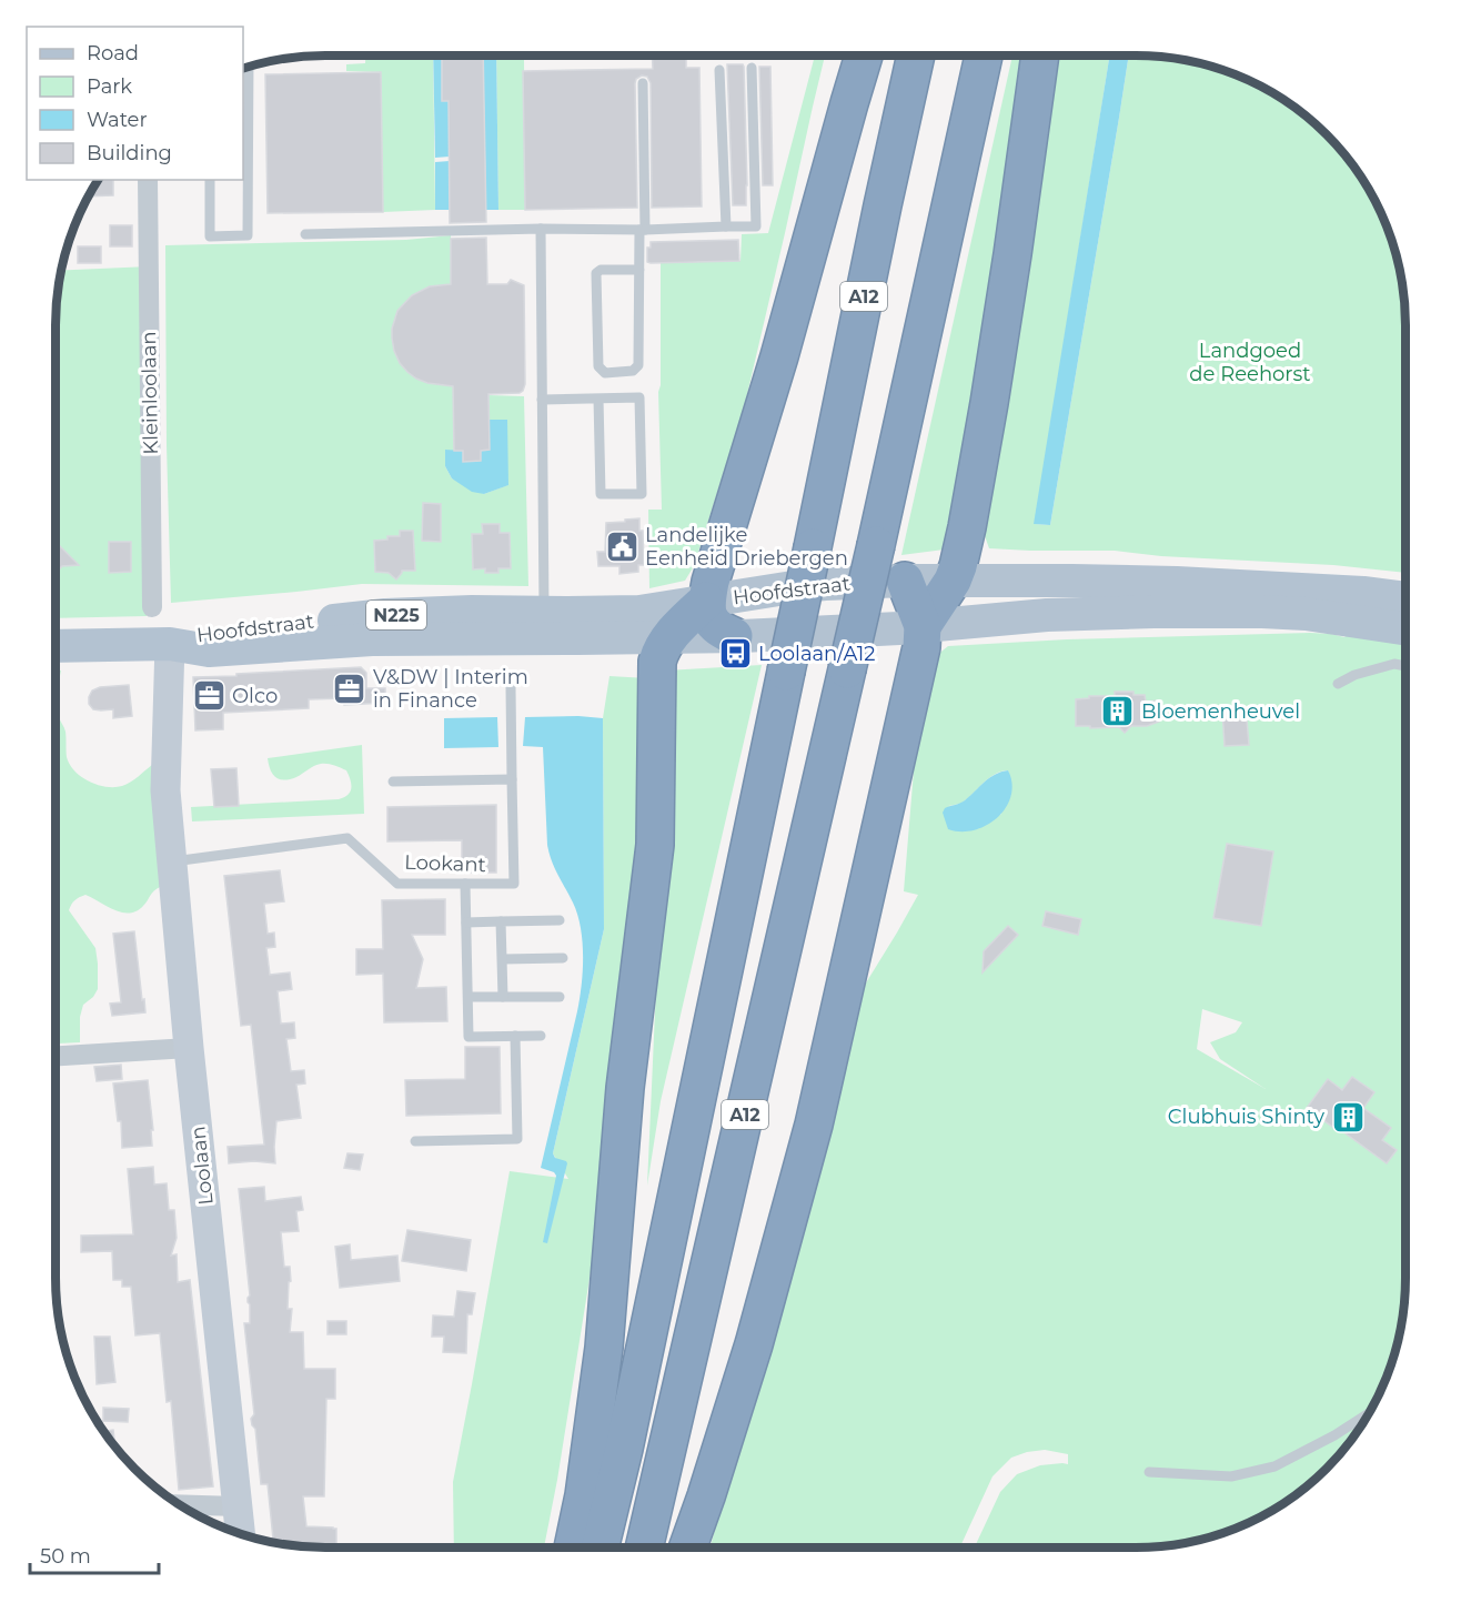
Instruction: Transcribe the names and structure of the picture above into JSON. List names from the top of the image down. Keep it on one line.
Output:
{"streets":{"highway":["A12"],"main road":["Hoofdstraat","N225"],"street":["Kleinloolaan","Loolaan"],"lane":["Lookant"]},"crossings":[["Hoofdstraat","Loolaan"],["Lookant","Loolaan"]],"parks":["Landgoed de Reehorst"],"places":{"public building":["Landelijke Eenheid Driebergen"],"bus stop":["Loolaan/A12"],"office":["V&DW | Interim in Finance","Olco"],"building":["Bloemenheuvel","Clubhuis Shinty"]},"legend":["Road","Park","Water","Building"],"scale_bar":"50 m"}
